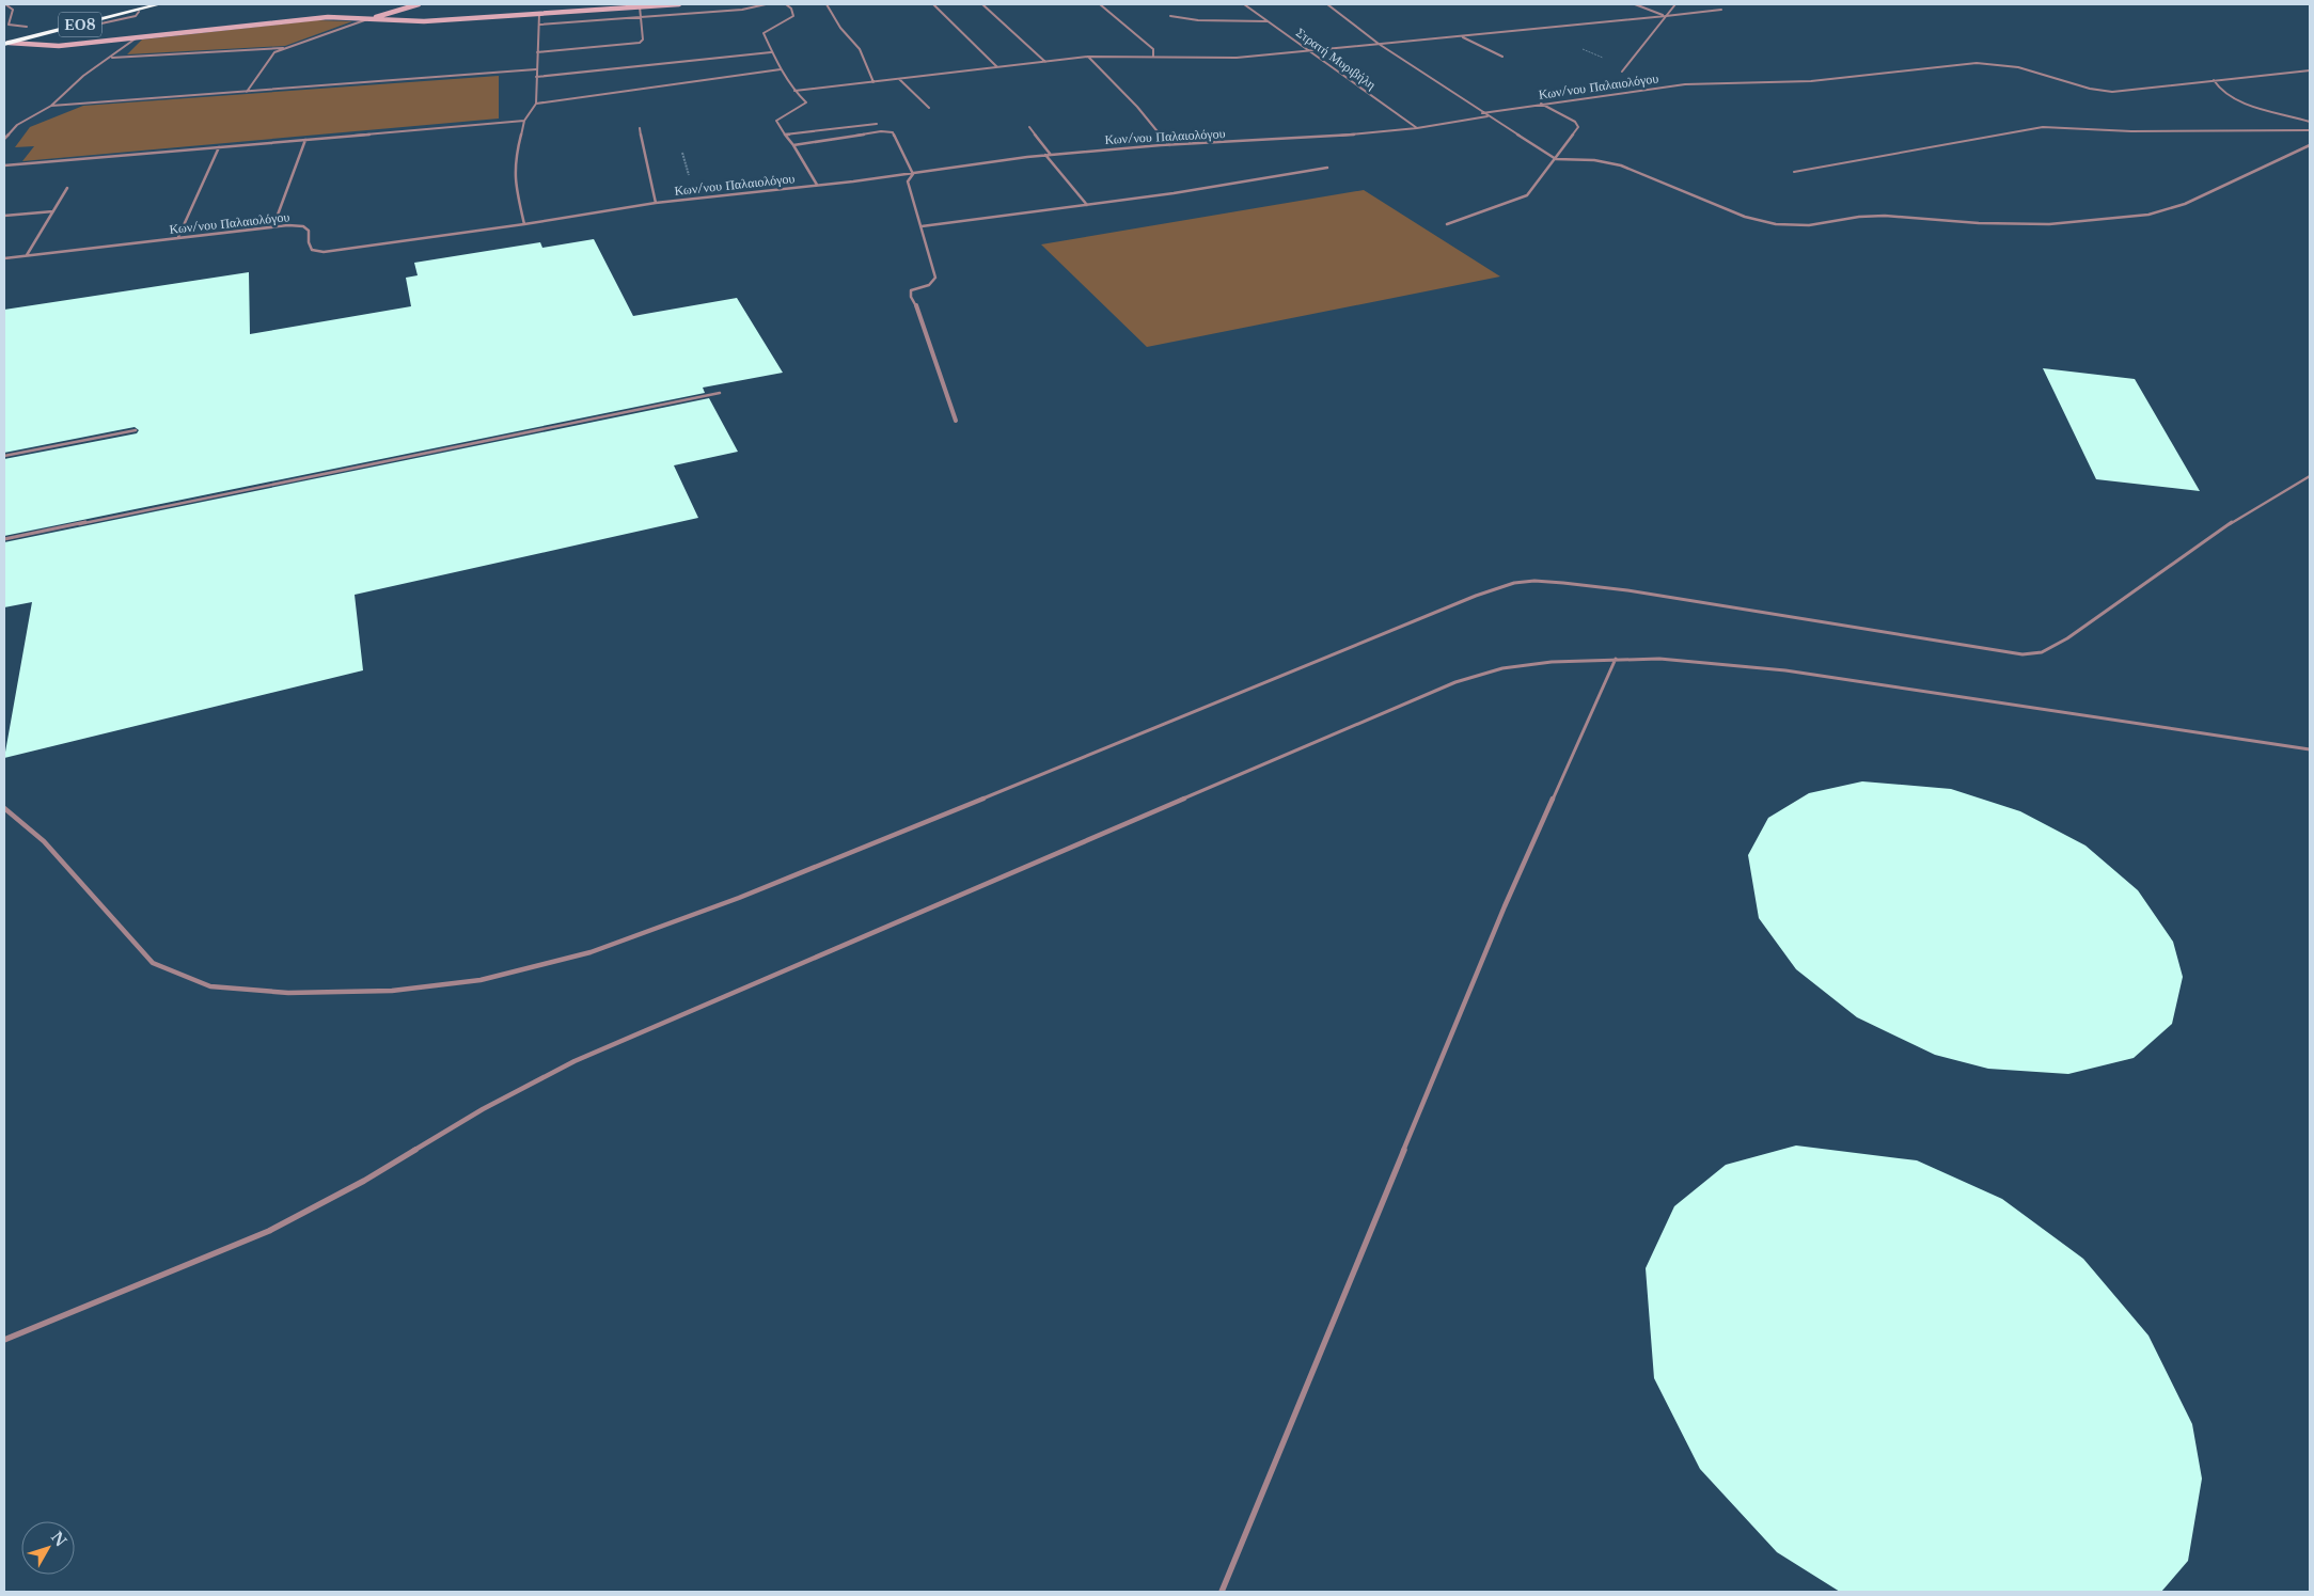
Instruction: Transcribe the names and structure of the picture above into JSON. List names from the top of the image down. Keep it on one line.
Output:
{"streets":{"highway":["ΕΟ8"],"street":["Στρατή Μυριβήλη","Κων/νου Παλαιολόγου"]},"crossings":[["Στρατή Μυριβήλη","Κων/νου Παλαιολόγου"]],"north":"top right"}
